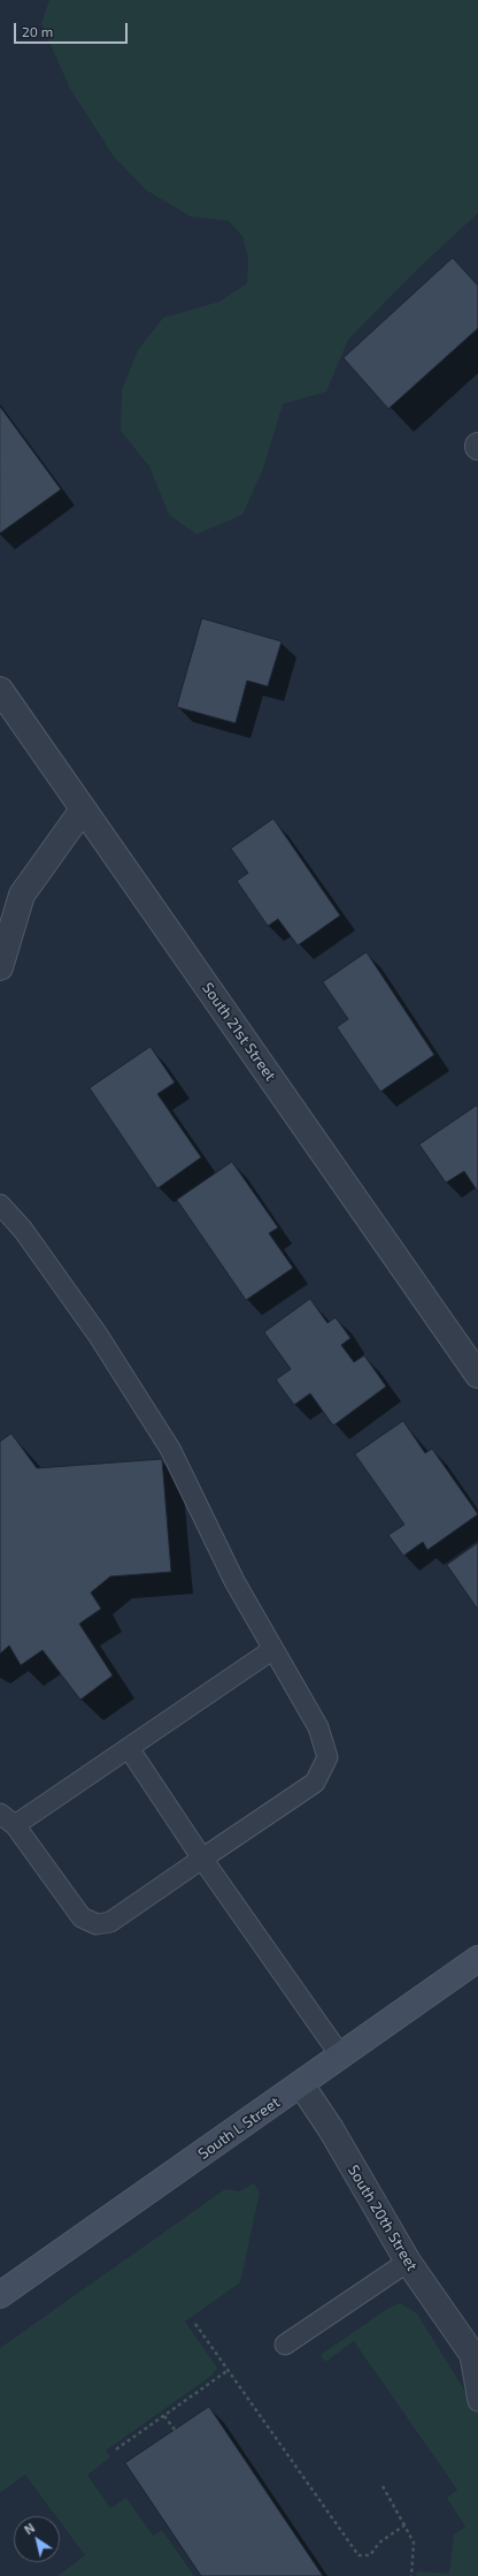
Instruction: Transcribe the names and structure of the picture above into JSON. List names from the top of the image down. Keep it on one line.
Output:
{"streets":{"street":["South 21st Street","South L Street","South 20th Street"]},"crossings":[["South L Street","South 20th Street"]],"scale_bar":"20 m","north":"top left"}
